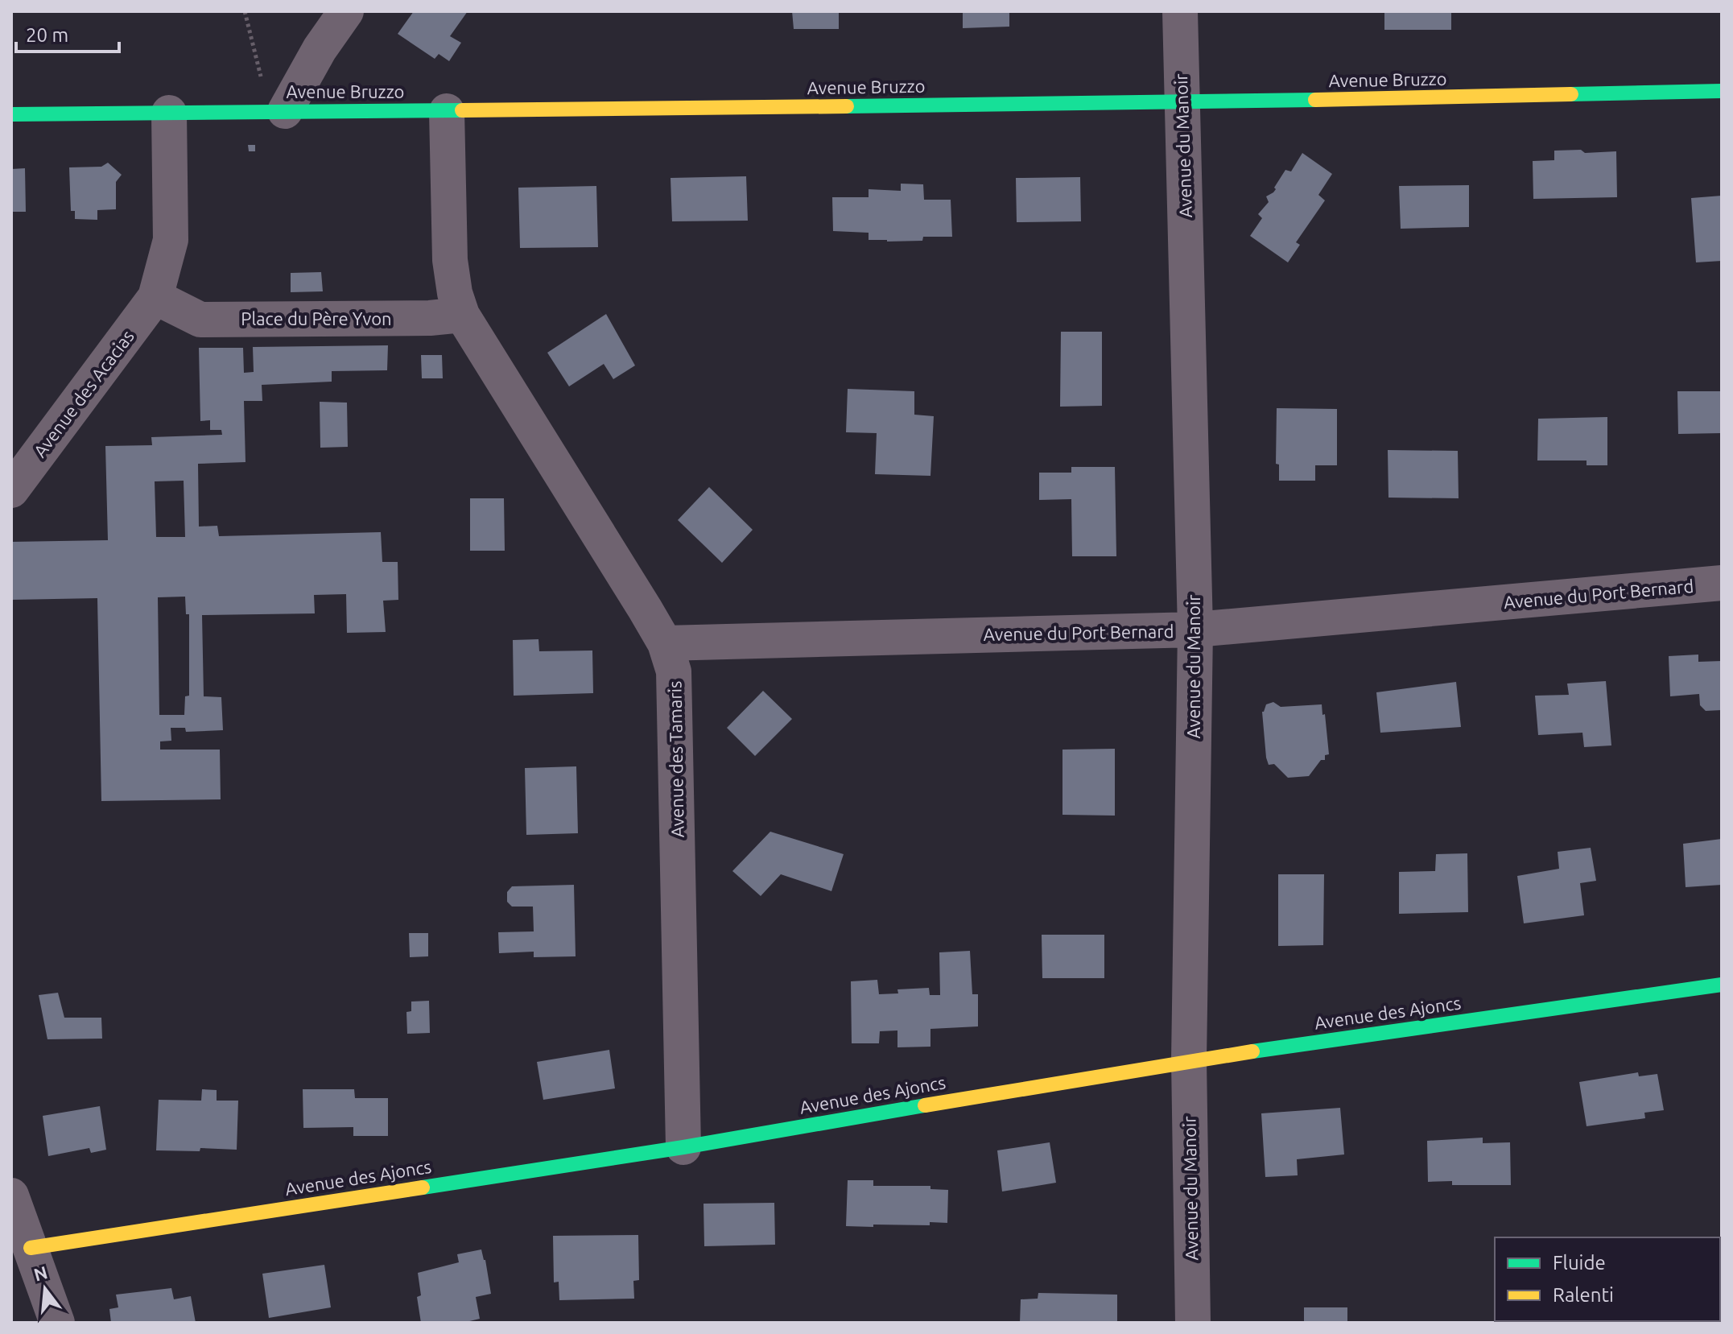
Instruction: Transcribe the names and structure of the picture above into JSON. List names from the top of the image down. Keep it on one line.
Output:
{"streets":{"street":["Avenue Bruzzo","Avenue du Manoir","Place du Père Yvon","Avenue des Acacias","Avenue du Port Bernard","Avenue des Tamaris","Avenue des Ajoncs"]},"crossings":[["Avenue Bruzzo","Avenue du Manoir"],["Avenue du Manoir","Avenue du Port Bernard"],["Avenue du Manoir","Avenue des Ajoncs"],["Place du Père Yvon","Avenue des Acacias"],["Place du Père Yvon","Avenue des Tamaris"],["Avenue du Port Bernard","Avenue des Tamaris"],["Avenue des Tamaris","Avenue des Ajoncs"]],"legend":["Fluide","Ralenti"],"scale_bar":"20 m","north":"top"}
